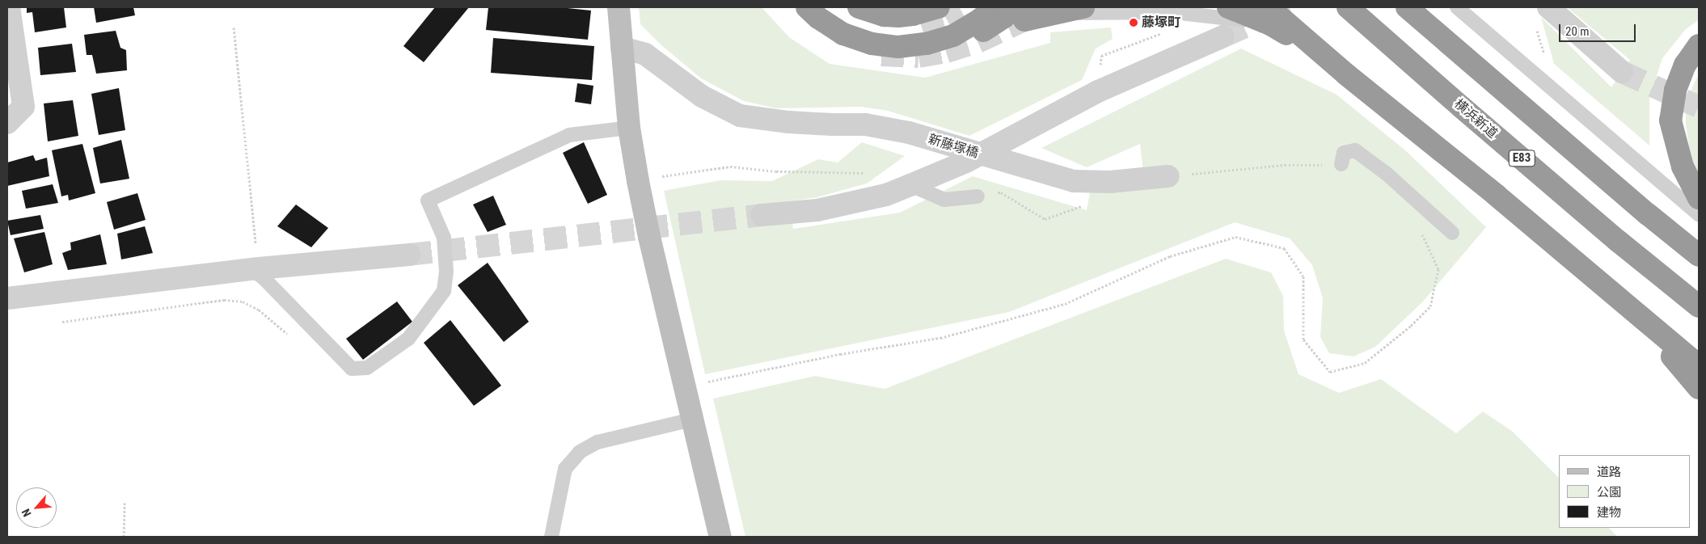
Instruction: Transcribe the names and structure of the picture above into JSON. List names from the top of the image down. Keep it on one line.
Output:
{"streets":{"highway":["横浜新道","E83"],"street":["新藤塚橋"]},"places":["藤塚町"],"legend":["道路","公園","建物"],"scale_bar":"20 m","north":"bottom left"}
